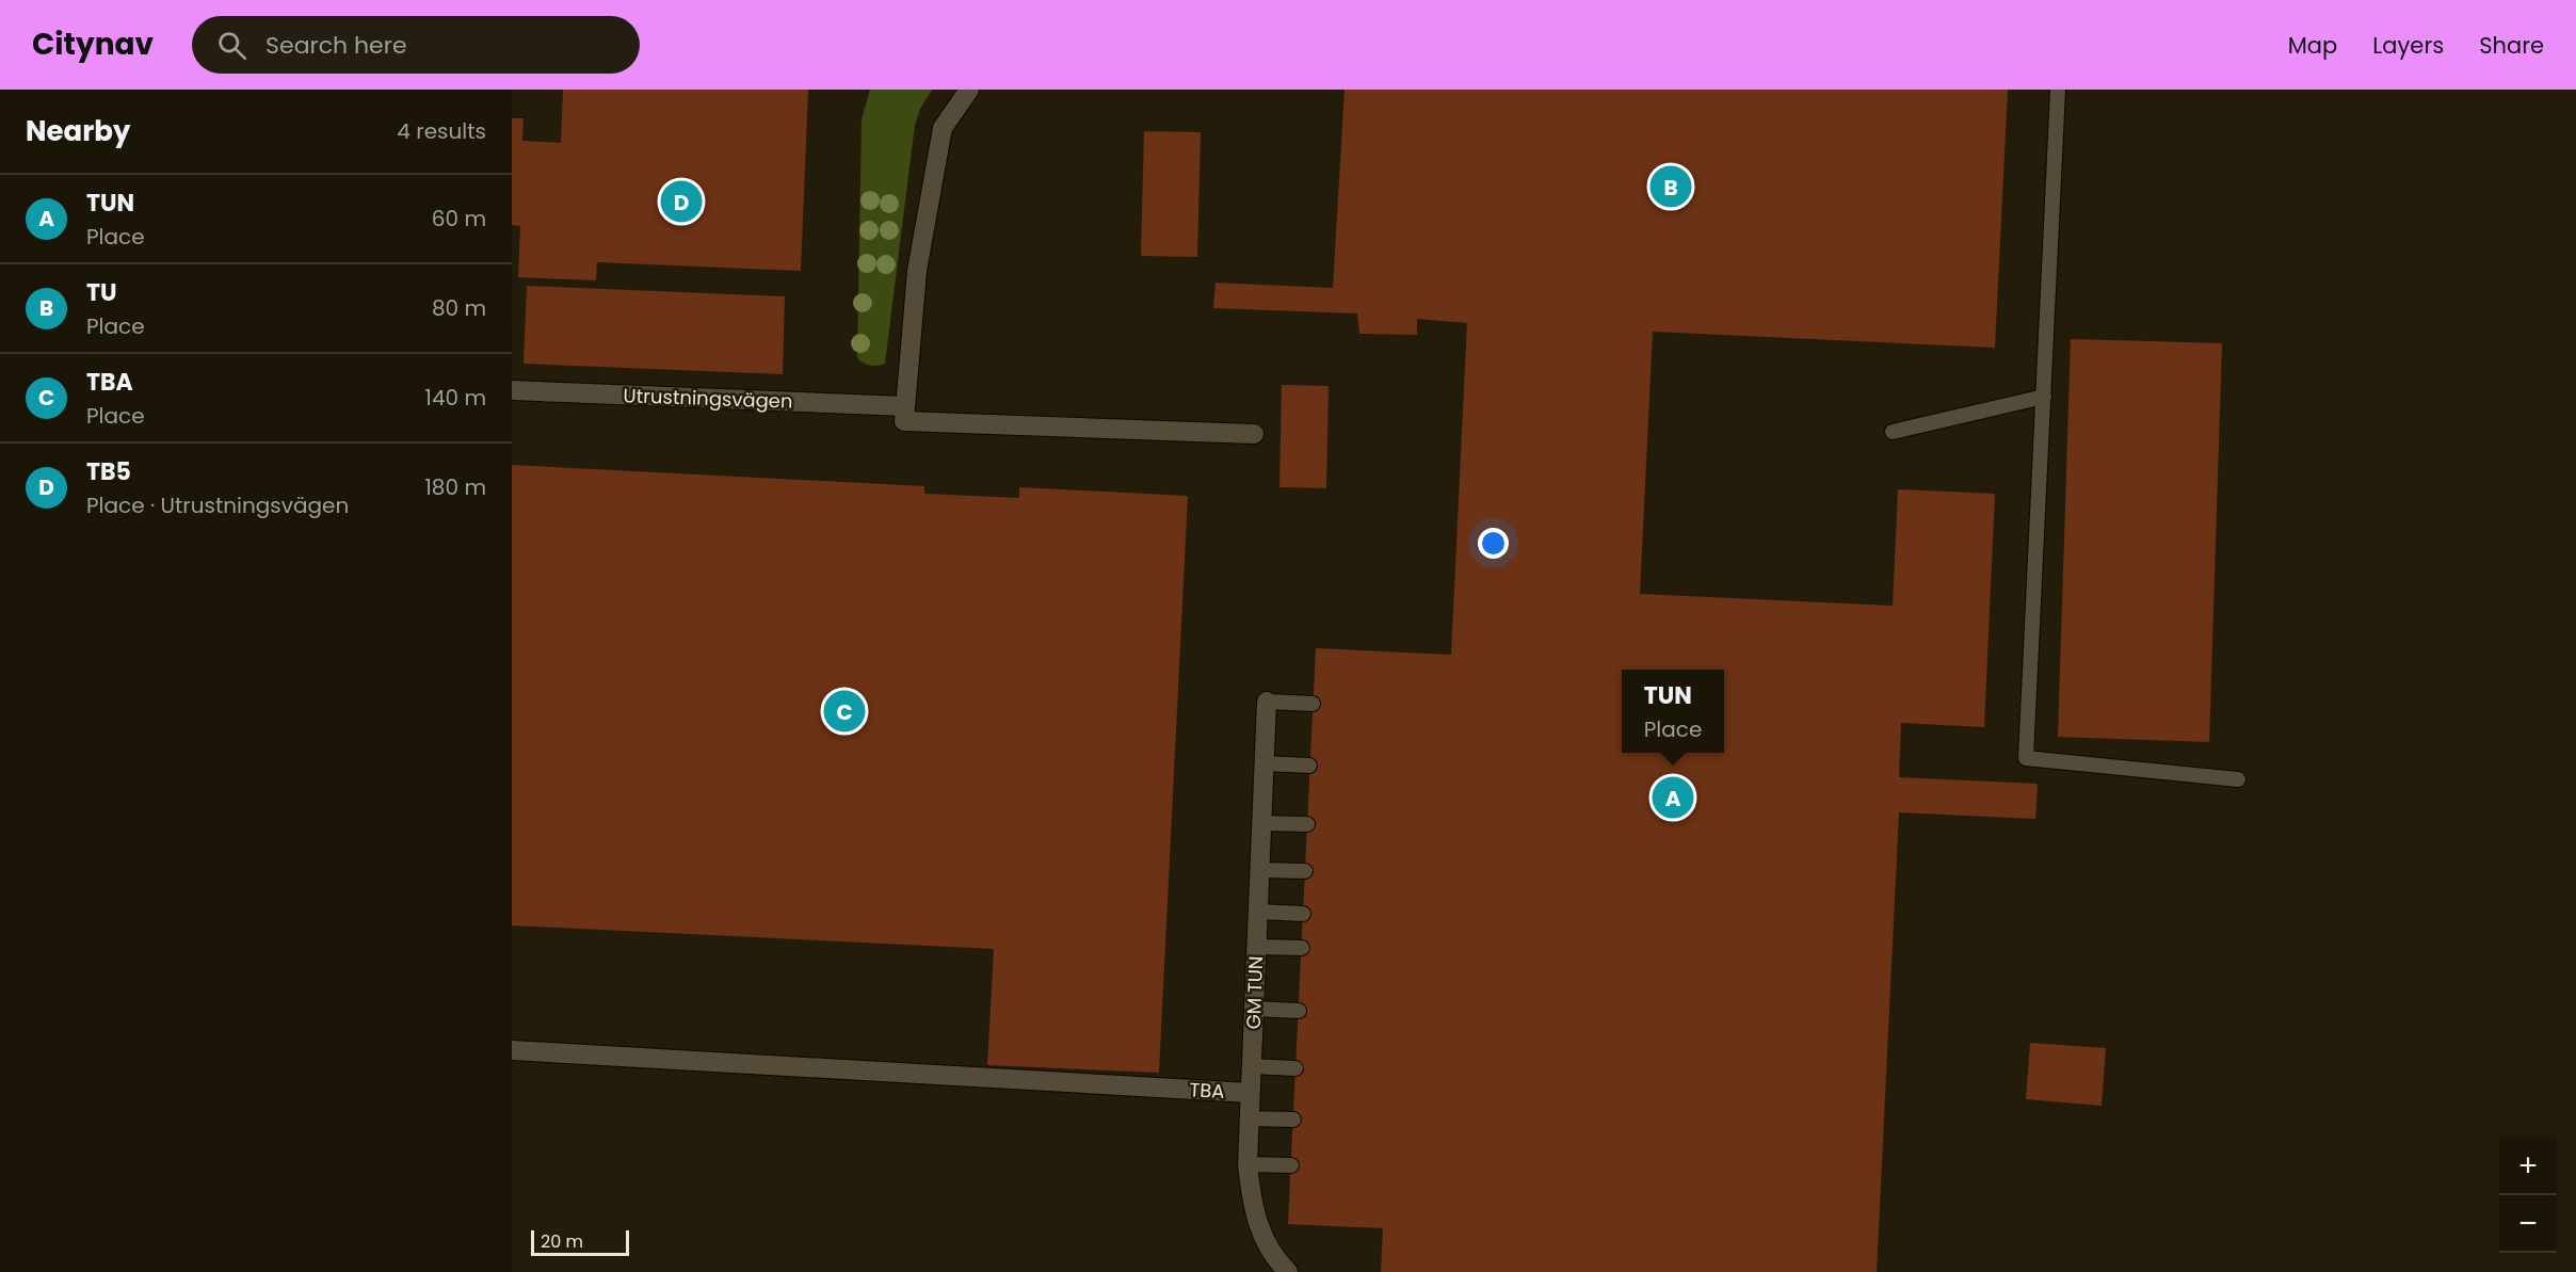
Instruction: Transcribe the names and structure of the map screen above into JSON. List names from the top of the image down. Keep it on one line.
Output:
{"streets":{"street":["Utrustningsvägen","GM TUN","TBA"]},"crossings":[["GM TUN","TBA"]],"scale_bar":"20 m","page":{"header":"Citynav","search":"Search here","nav":["Map","Layers","Share"],"heading":["Nearby","4 results"],"pins":["B","D","C","A"],"list":[{"mark":"A","name":"TUN","note":"Place","value":"60 m"},{"mark":"B","name":"TU","note":"Place","value":"80 m"},{"mark":"C","name":"TBA","note":"Place","value":"140 m"},{"mark":"D","name":"TB5","note":"Place · Utrustningsvägen","value":"180 m"}],"popup":["TUN","Place"],"map_buttons":["+","−"],"scale":"20 m"}}
